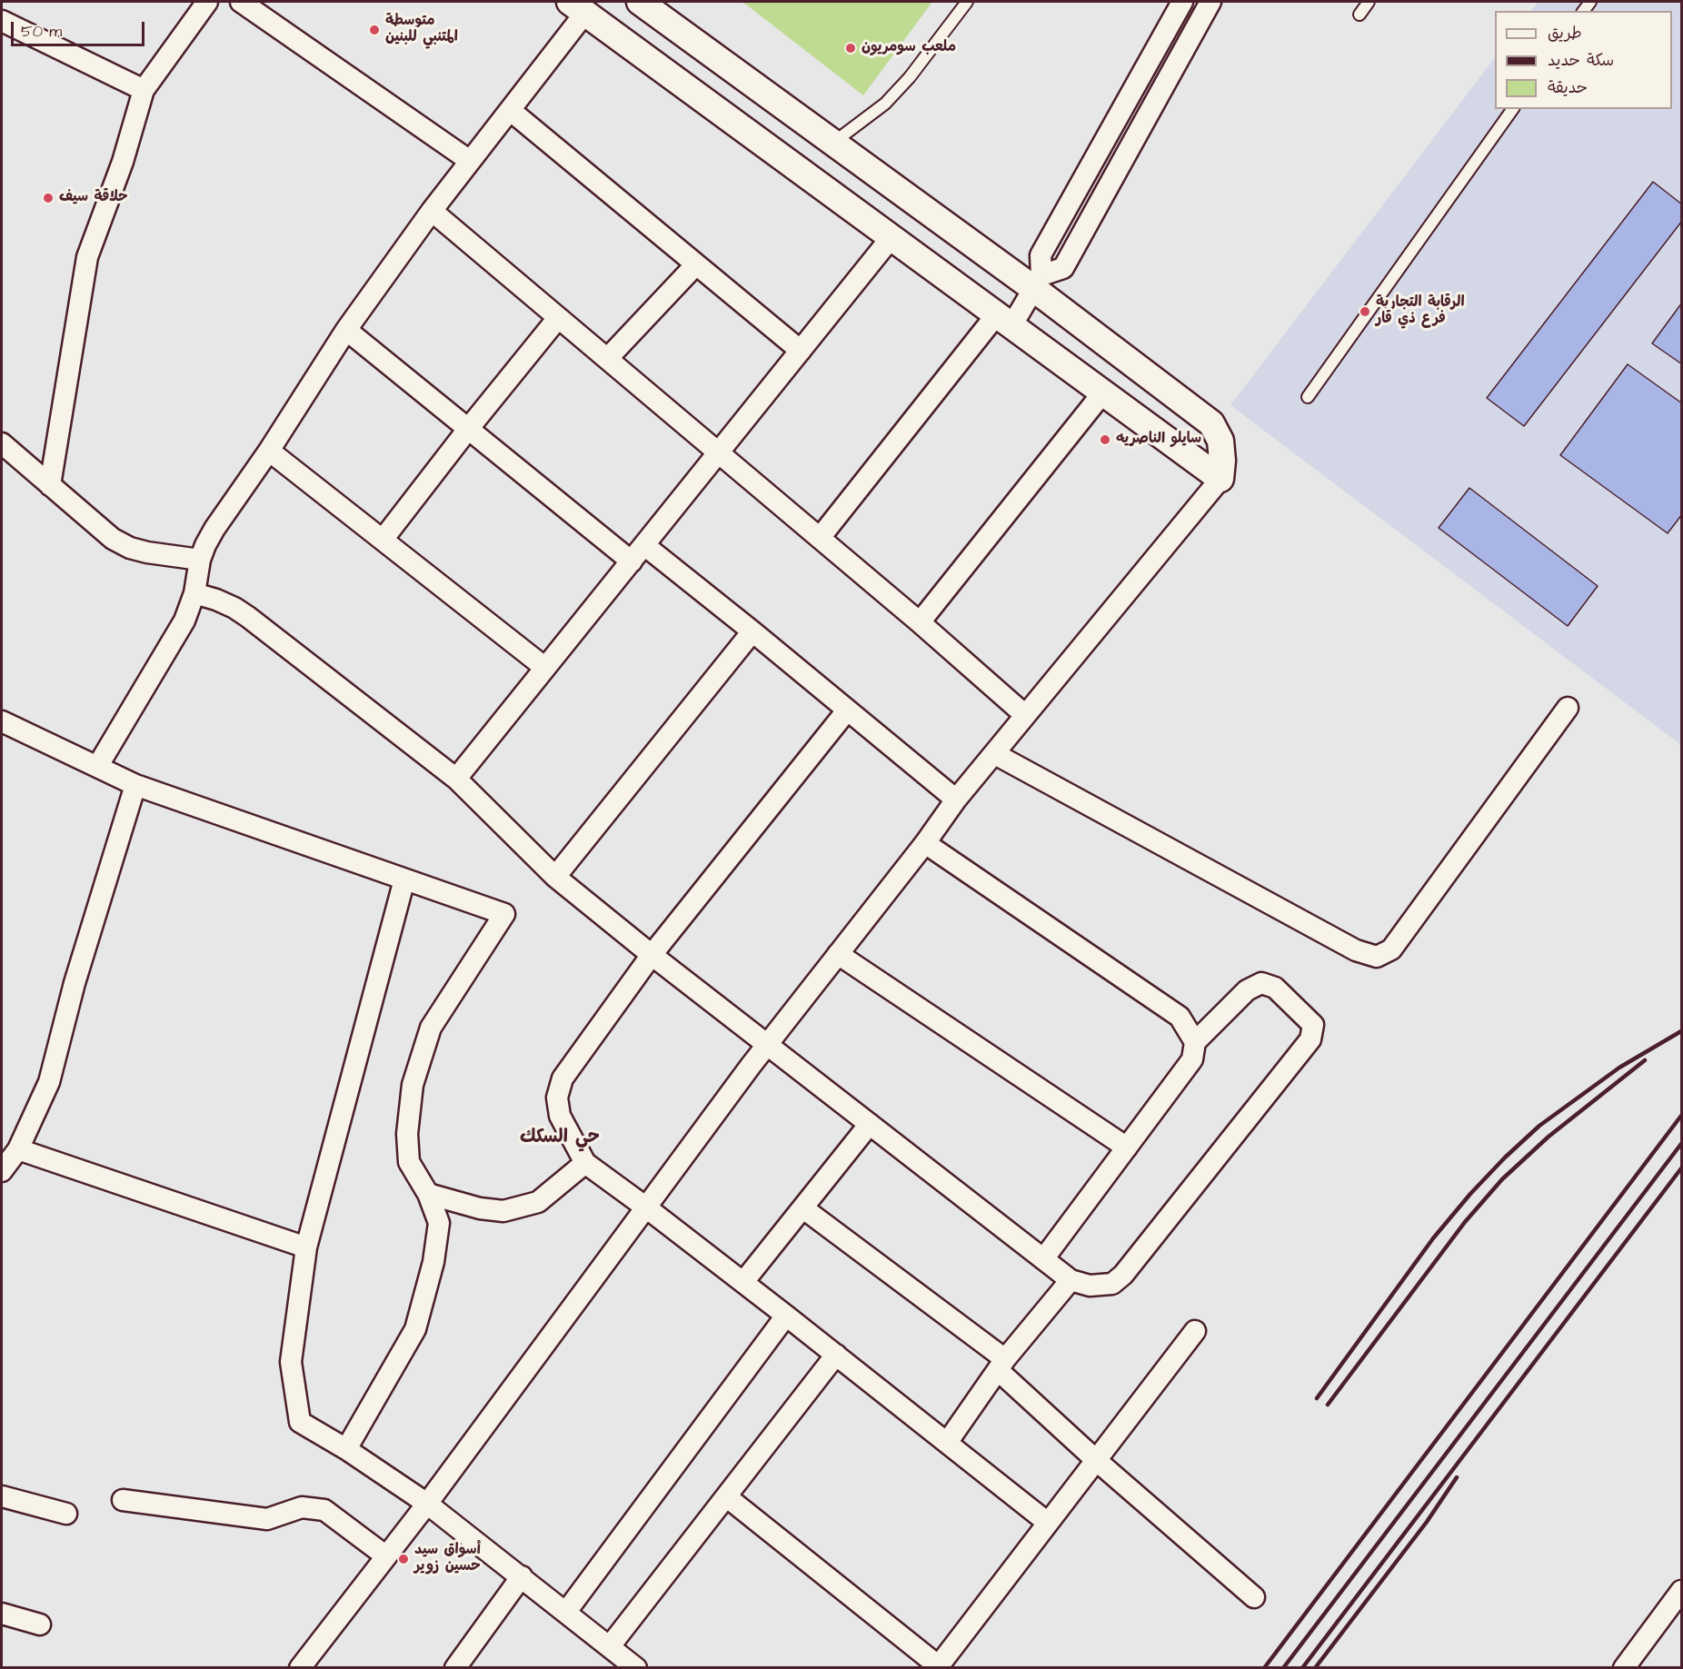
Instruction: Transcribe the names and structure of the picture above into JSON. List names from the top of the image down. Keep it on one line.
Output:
{"districts":["حي السكك"],"places":["متوسطة المتنبي للبنين","ملعب سومريون","حلاقة سيف","الرقابة التجارية فرع ذي قار","سايلو الناصريه","أسواق سيد حسين زوير"],"legend":["طريق","سكة حديد","حديقة"],"scale_bar":"50 m"}
